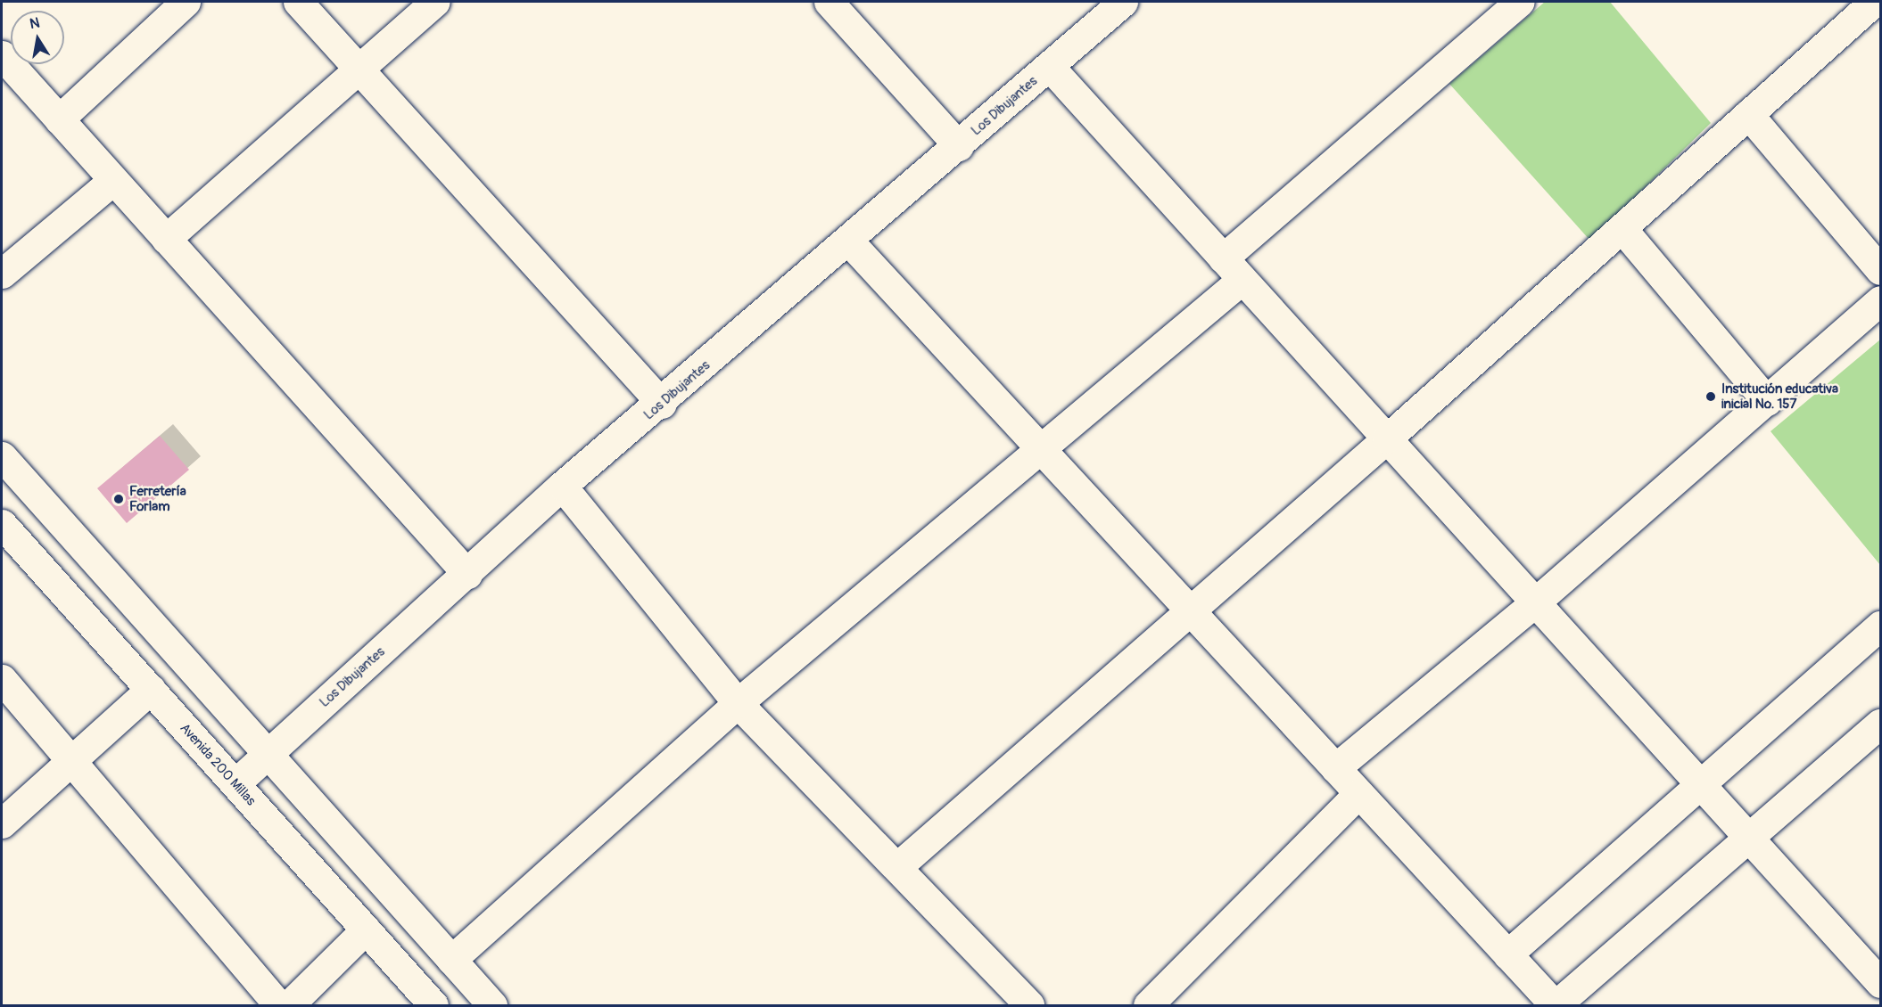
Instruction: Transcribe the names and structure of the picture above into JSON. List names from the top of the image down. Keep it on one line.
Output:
{"streets":{"street":["Los Dibujantes","Avenida 200 Millas"]},"crossings":[["Los Dibujantes","Avenida 200 Millas"]],"places":["Institución educativa inicial No. 157","Ferretería Forlam"],"north":"top"}
